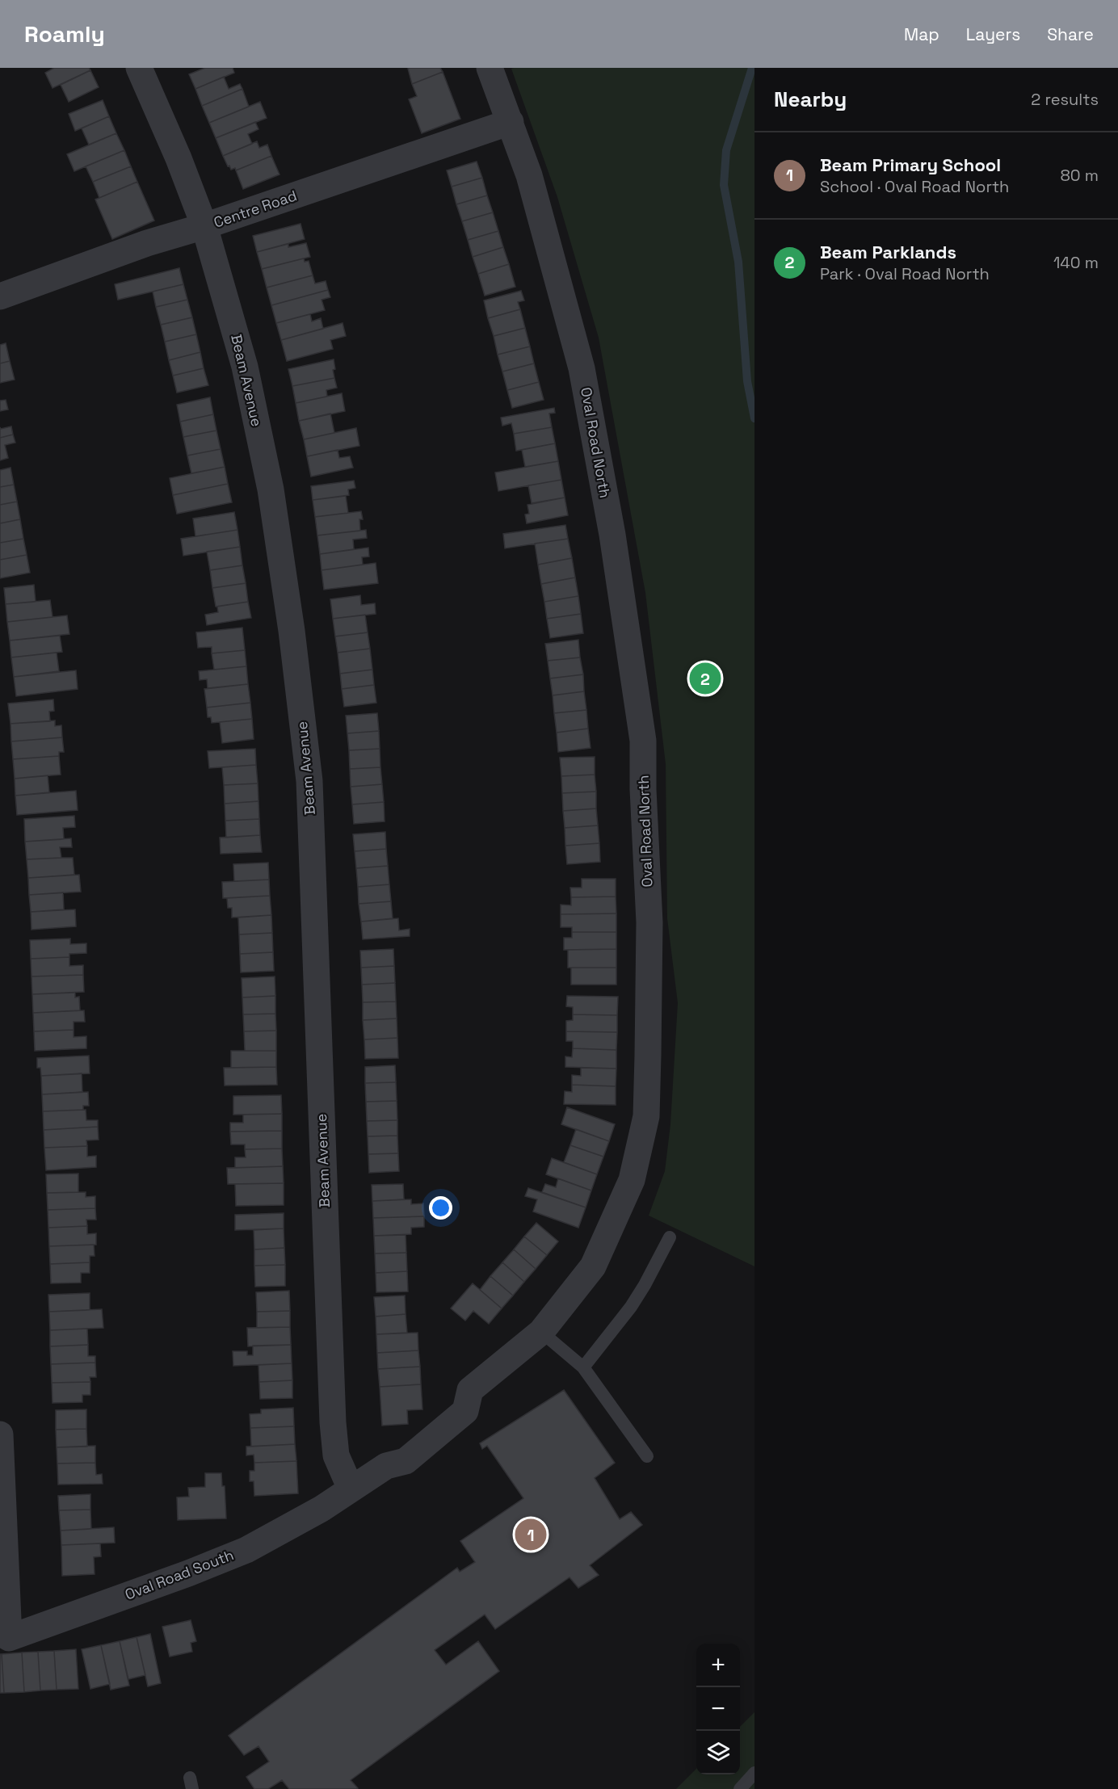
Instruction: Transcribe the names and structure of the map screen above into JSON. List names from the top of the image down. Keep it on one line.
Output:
{"streets":{"street":["Centre Road","Beam Avenue","Oval Road North","Oval Road South"]},"crossings":[["Centre Road","Beam Avenue"],["Centre Road","Oval Road North"],["Beam Avenue","Oval Road North"],["Beam Avenue","Oval Road South"],["Oval Road North","Oval Road South"]],"page":{"header":"Roamly","nav":["Map","Layers","Share"],"heading":["Nearby","2 results"],"list":[{"mark":"1","name":"Beam Primary School","note":"School · Oval Road North","value":"80 m"},{"mark":"2","name":"Beam Parklands","note":"Park · Oval Road North","value":"140 m"}],"pins":["2","1"],"map_buttons":["+","−"]}}
